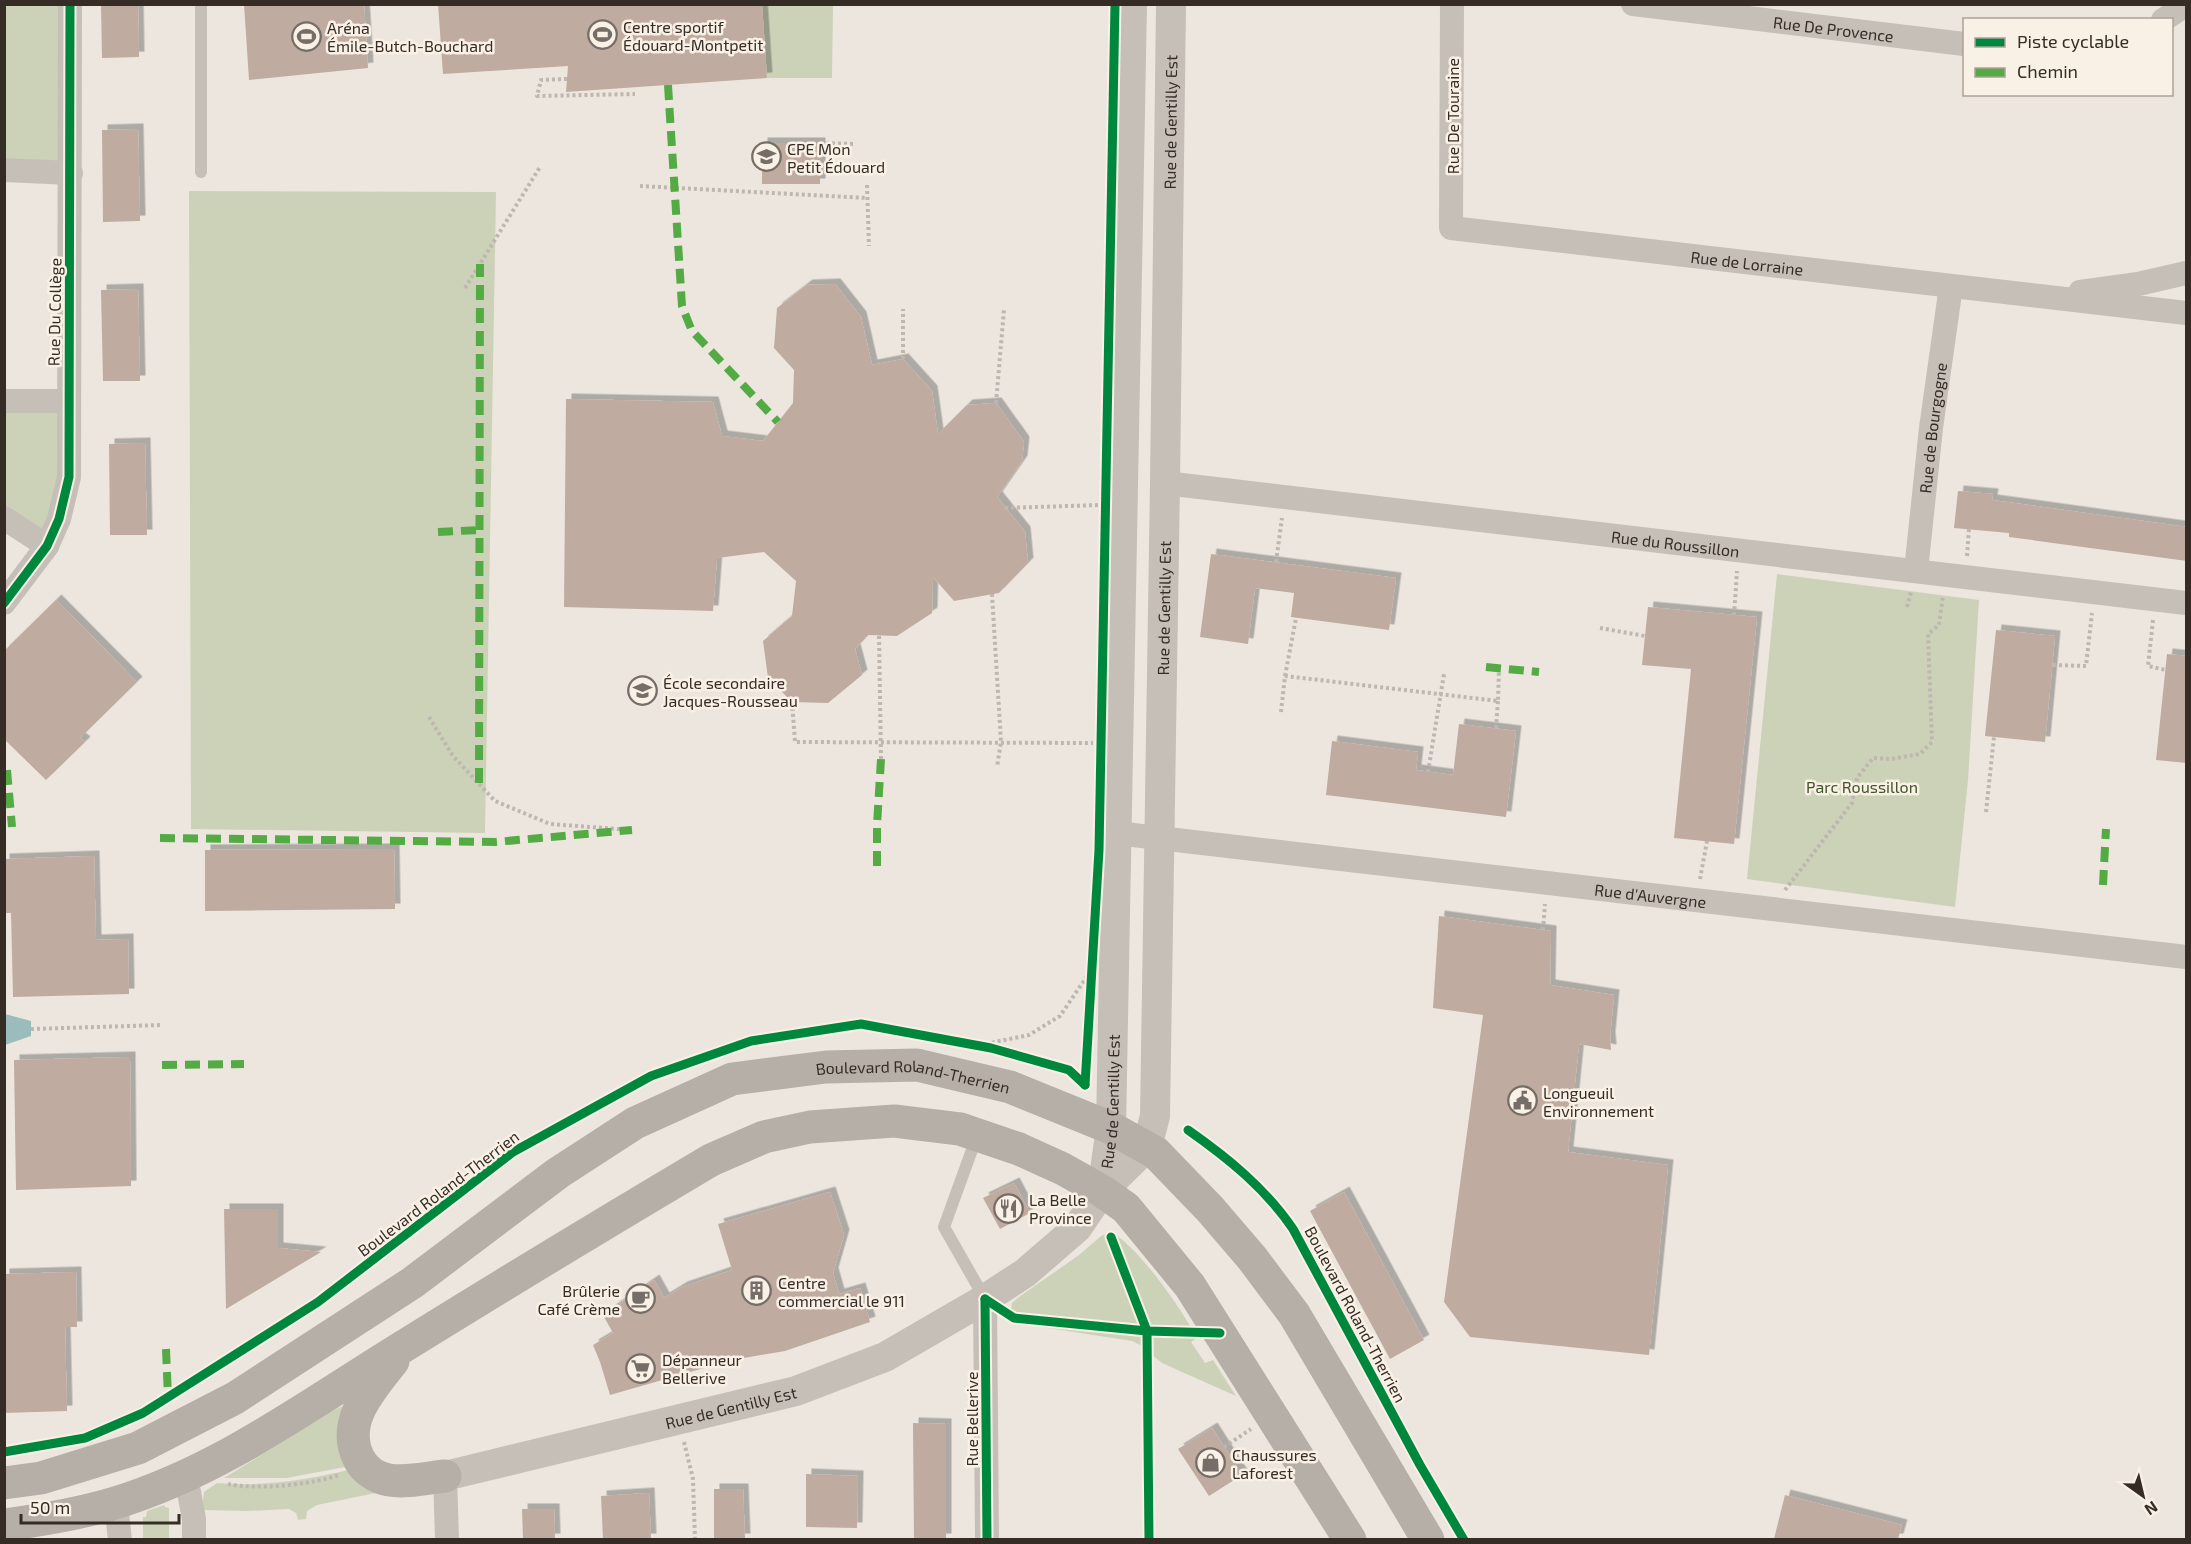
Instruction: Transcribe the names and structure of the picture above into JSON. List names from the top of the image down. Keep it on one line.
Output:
{"streets":{"main road":["Boulevard Roland-Therrien"],"street":["Rue De Provence","Rue De Touraine","Rue de Gentilly Est","Rue de Lorraine","Rue Du Collège","Rue de Bourgogne","Rue du Roussillon","Rue d'Auvergne","Rue Bellerive"]},"crossings":[["Rue De Touraine","Rue de Lorraine"],["Rue de Gentilly Est","Rue du Roussillon"],["Rue de Gentilly Est","Rue d'Auvergne"],["Rue de Gentilly Est","Boulevard Roland-Therrien"],["Rue de Gentilly Est","Rue Bellerive"],["Rue de Lorraine","Rue de Bourgogne"],["Rue de Bourgogne","Rue du Roussillon"]],"parks":["Parc Roussillon"],"places":{"sports":["Centre sportif Édouard-Montpetit","Aréna Émile-Butch-Bouchard"],"school or university":["CPE Mon Petit Édouard","École secondaire Jacques-Rousseau"],"public building":["Longueuil Environnement"],"restaurant":["La Belle Province"],"building":["Centre commercial le 911"],"cafe":["Brûlerie Café Crème"],"supermarket":["Dépanneur Bellerive"],"shop":["Chaussures Laforest"]},"legend":["Piste cyclable","Chemin"],"scale_bar":"50 m","north":"bottom right"}
